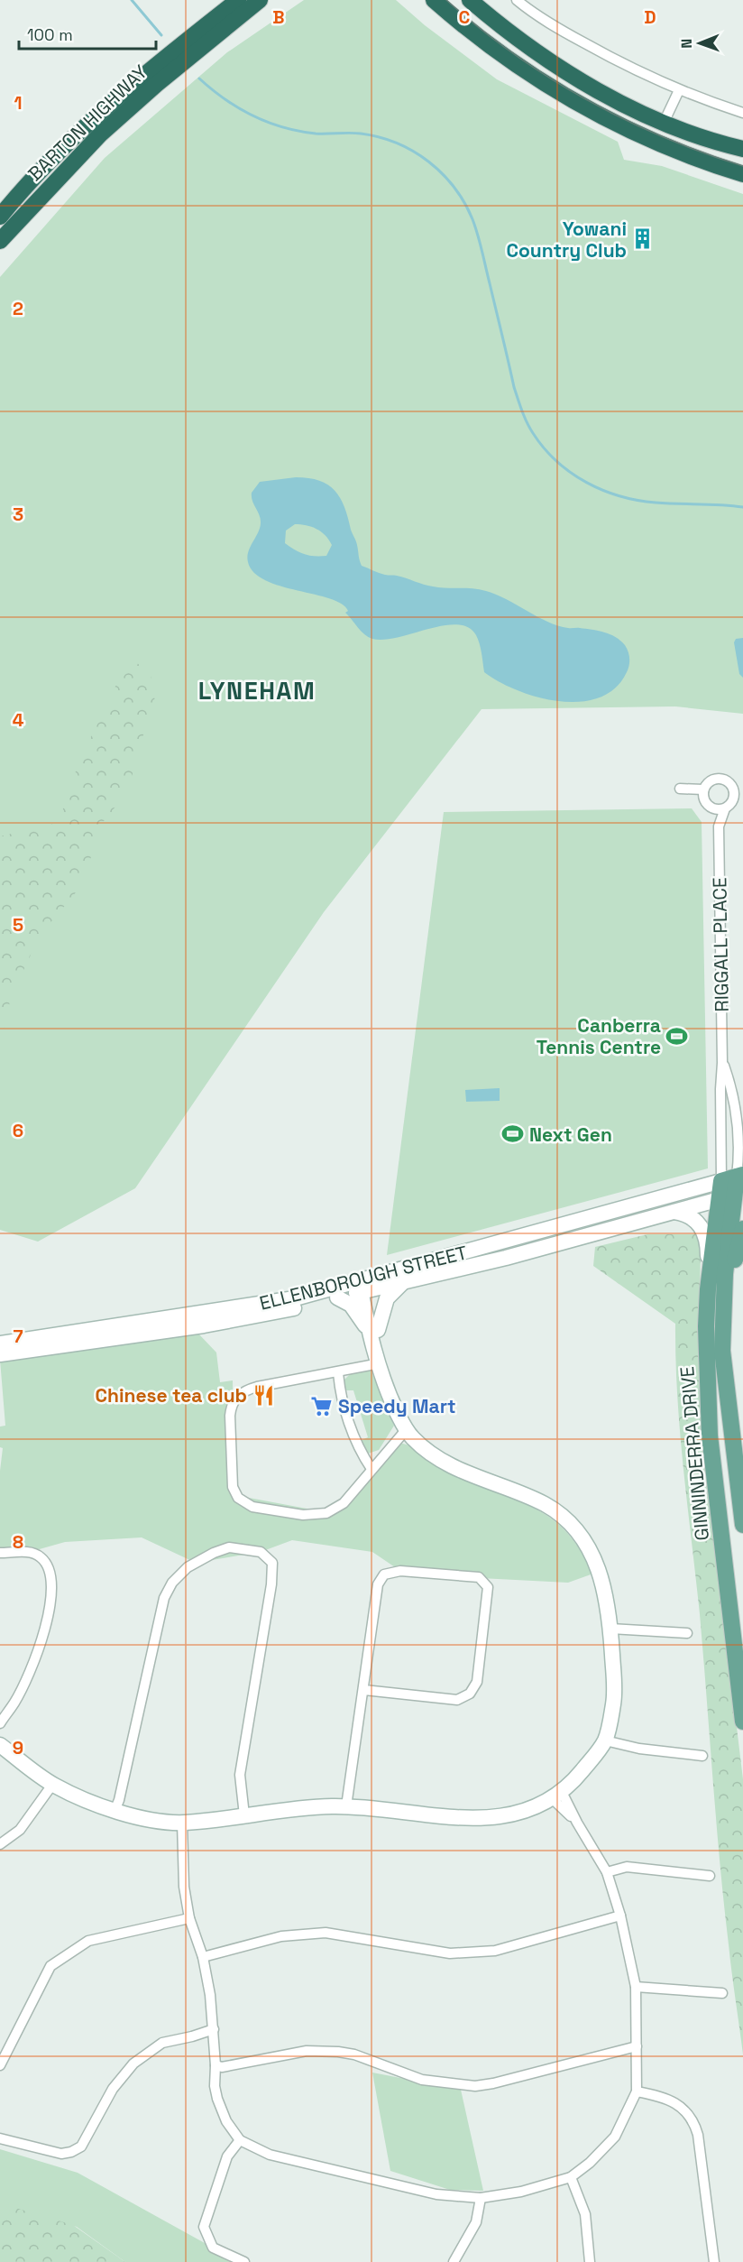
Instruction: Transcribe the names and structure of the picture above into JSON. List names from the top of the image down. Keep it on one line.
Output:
{"streets":{"highway":["BARTON HIGHWAY"],"main road":["ELLENBOROUGH STREET","GINNINDERRA DRIVE"],"street":["RIGGALL PLACE"]},"crossings":[["RIGGALL PLACE","ELLENBOROUGH STREET"],["RIGGALL PLACE","GINNINDERRA DRIVE"],["ELLENBOROUGH STREET","GINNINDERRA DRIVE"]],"districts":["LYNEHAM"],"places":{"building":["Yowani Country Club"],"sports":["Canberra Tennis Centre","Next Gen"],"restaurant":["Chinese tea club"],"supermarket":["Speedy Mart"]},"scale_bar":"100 m","north":"left","grid":{"columns":["B","C","D"],"rows":["1","2","3","4","5","6","7","8","9"]}}
